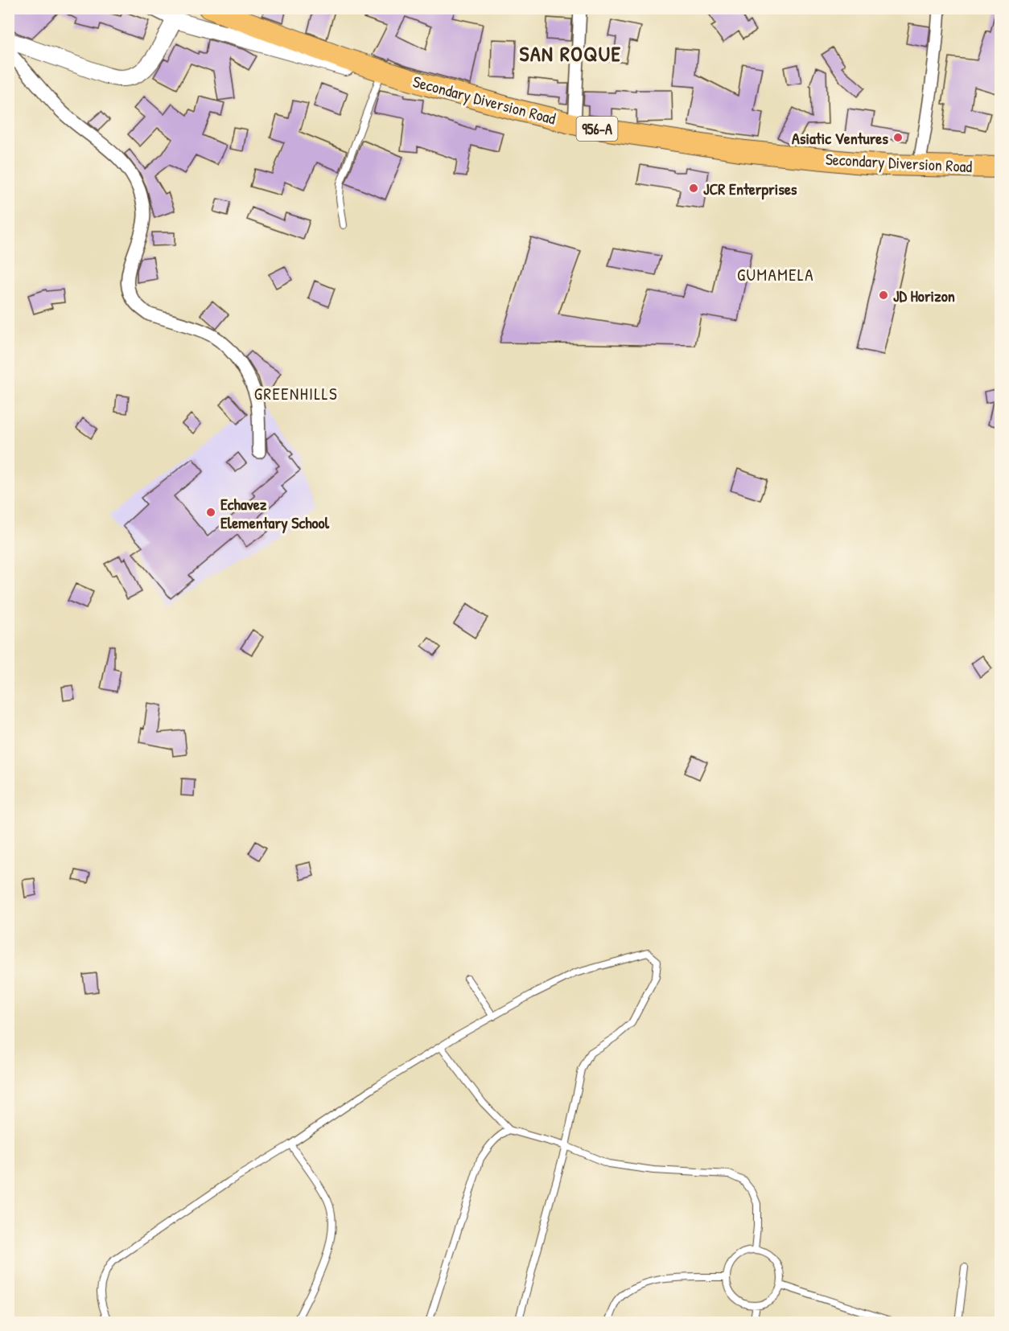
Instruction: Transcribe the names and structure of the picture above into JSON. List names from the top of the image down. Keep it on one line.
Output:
{"streets":{"main road":["Secondary Diversion Road","956-A"]},"districts":["SAN ROQUE","GUMAMELA","GREENHILLS"],"places":["Asiatic Ventures","JCR Enterprises","JD Horizon","Echavez Elementary School"]}
